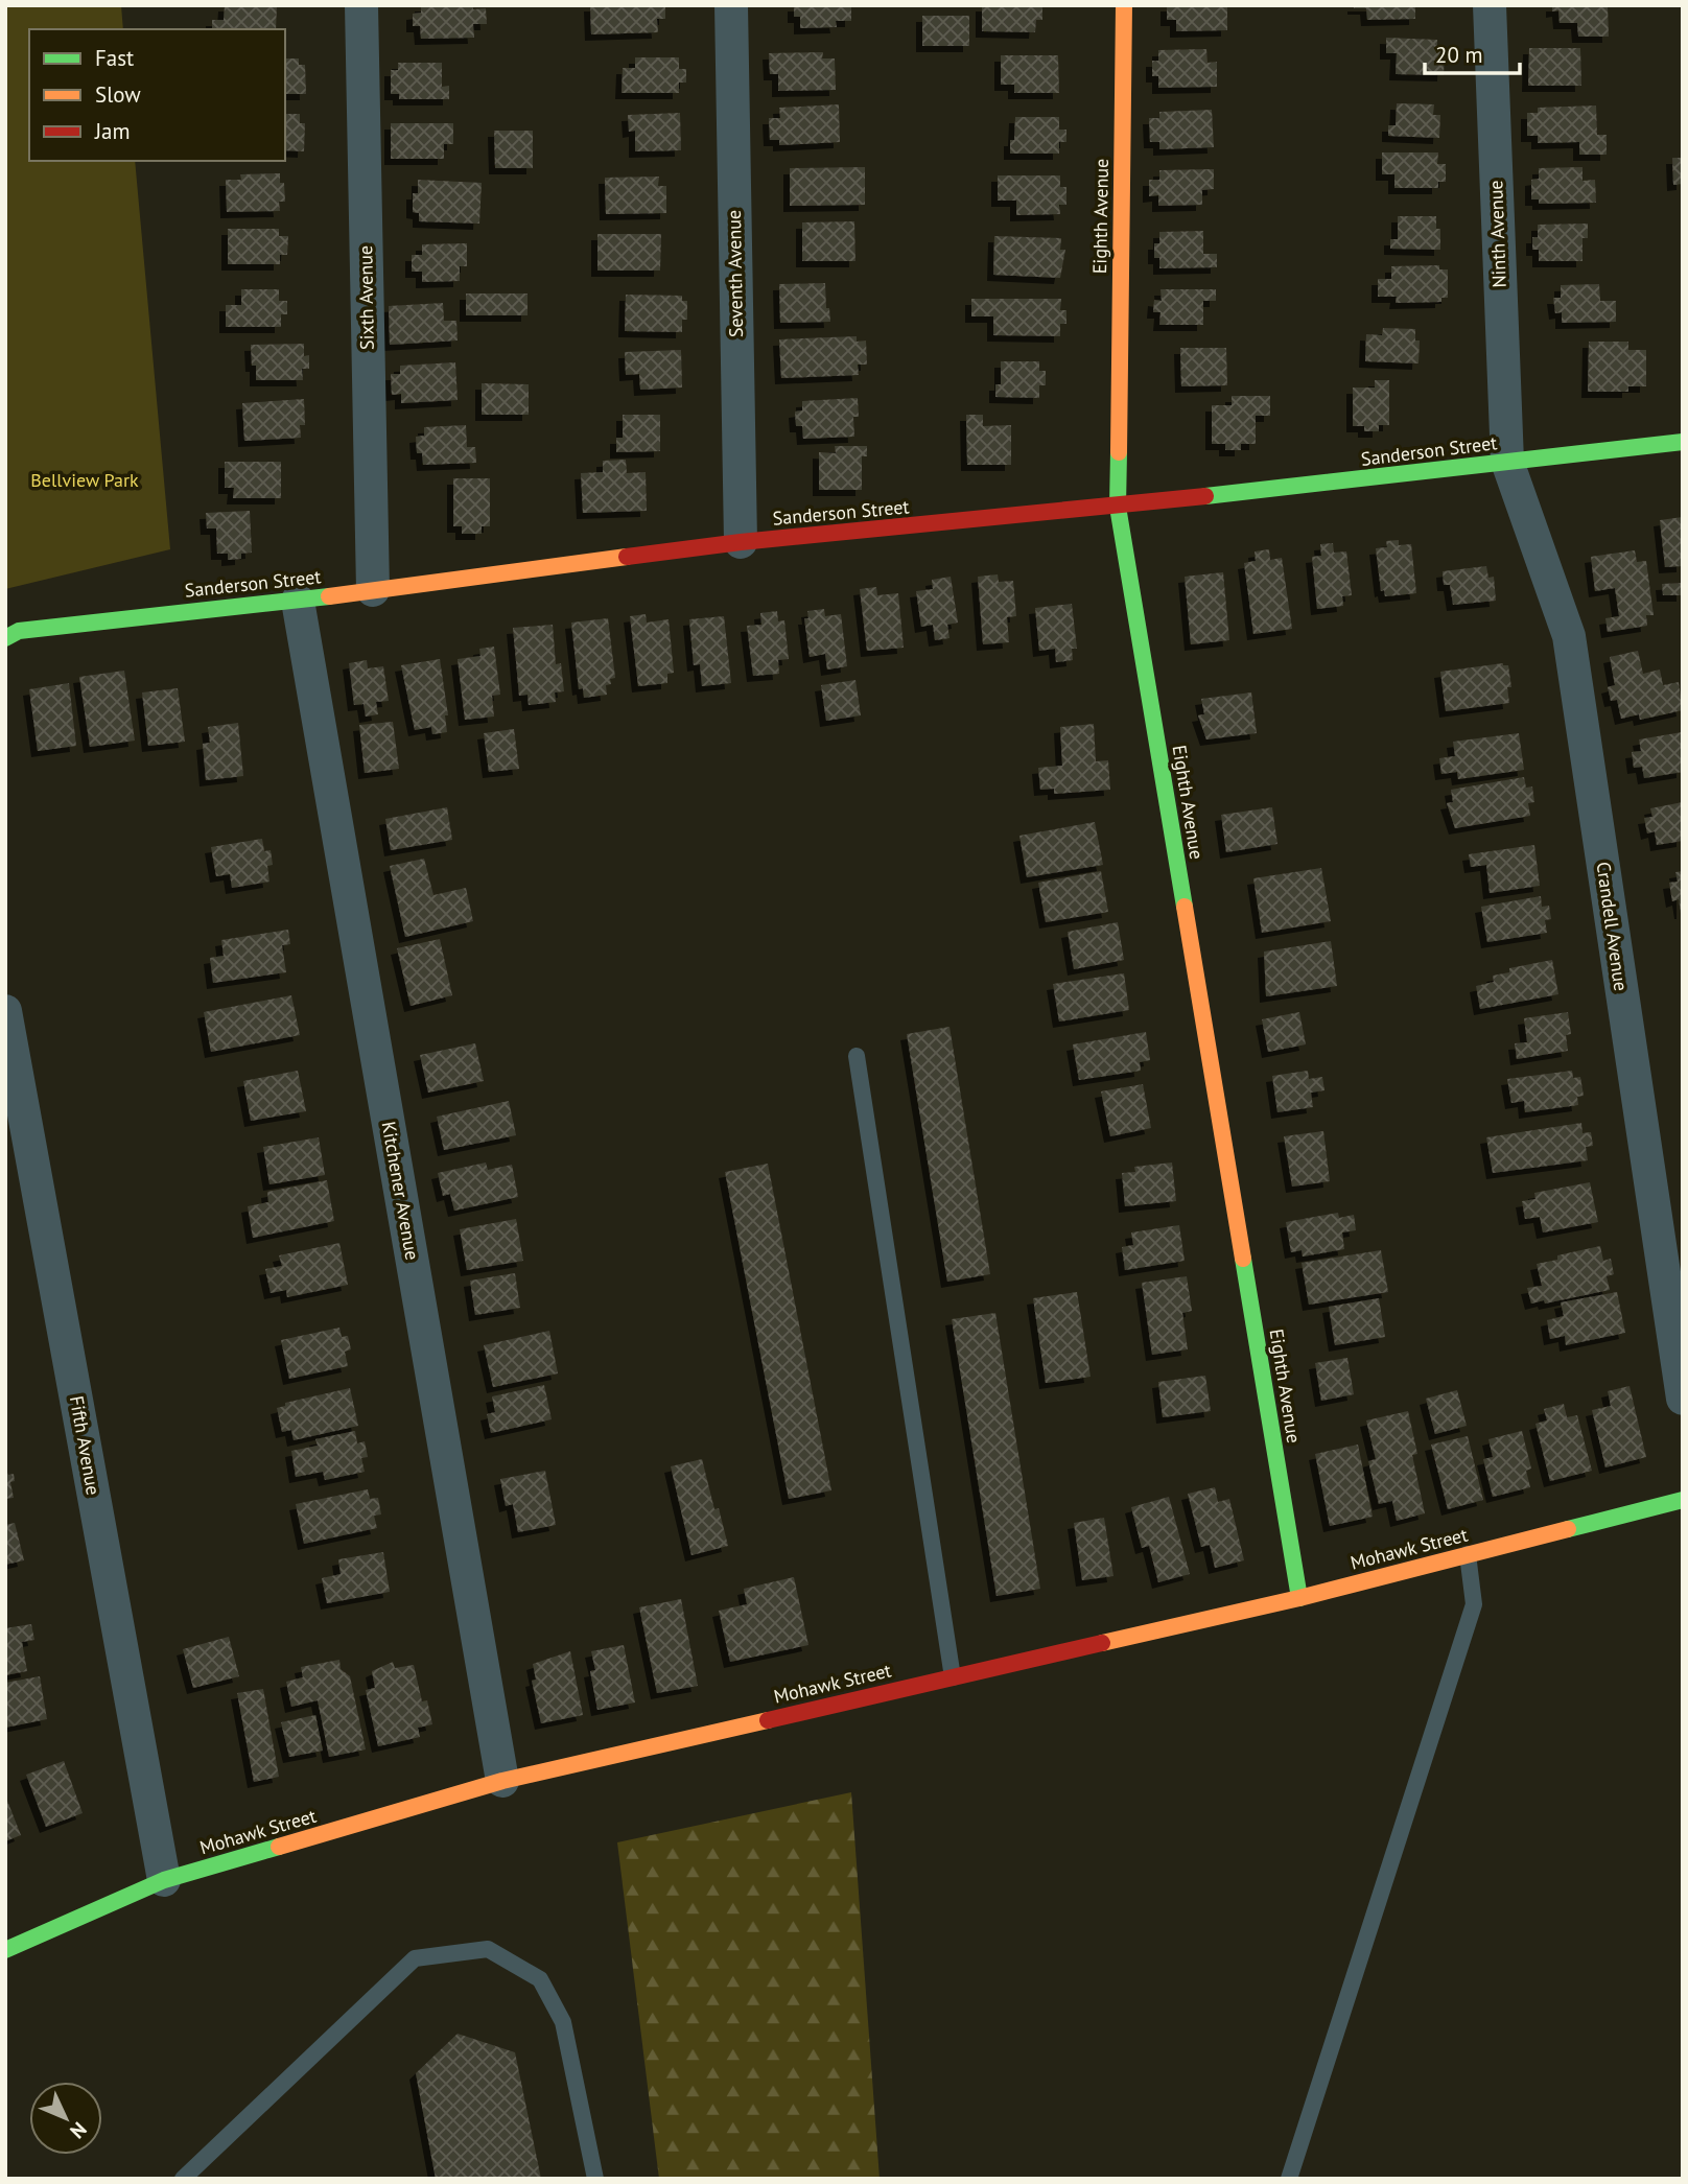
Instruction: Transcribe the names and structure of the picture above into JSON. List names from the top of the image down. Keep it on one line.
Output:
{"streets":{"street":["Eighth Avenue","Ninth Avenue","Seventh Avenue","Sixth Avenue","Sanderson Street","Crandell Avenue","Kitchener Avenue","Fifth Avenue","Mohawk Street"]},"crossings":[["Eighth Avenue","Sanderson Street"],["Eighth Avenue","Mohawk Street"],["Ninth Avenue","Sanderson Street"],["Ninth Avenue","Crandell Avenue"],["Seventh Avenue","Sanderson Street"],["Sixth Avenue","Sanderson Street"],["Sanderson Street","Crandell Avenue"],["Sanderson Street","Kitchener Avenue"],["Kitchener Avenue","Mohawk Street"],["Fifth Avenue","Mohawk Street"]],"parks":["Bellview Park"],"legend":["Fast","Slow","Jam"],"scale_bar":"20 m","north":"bottom right"}
